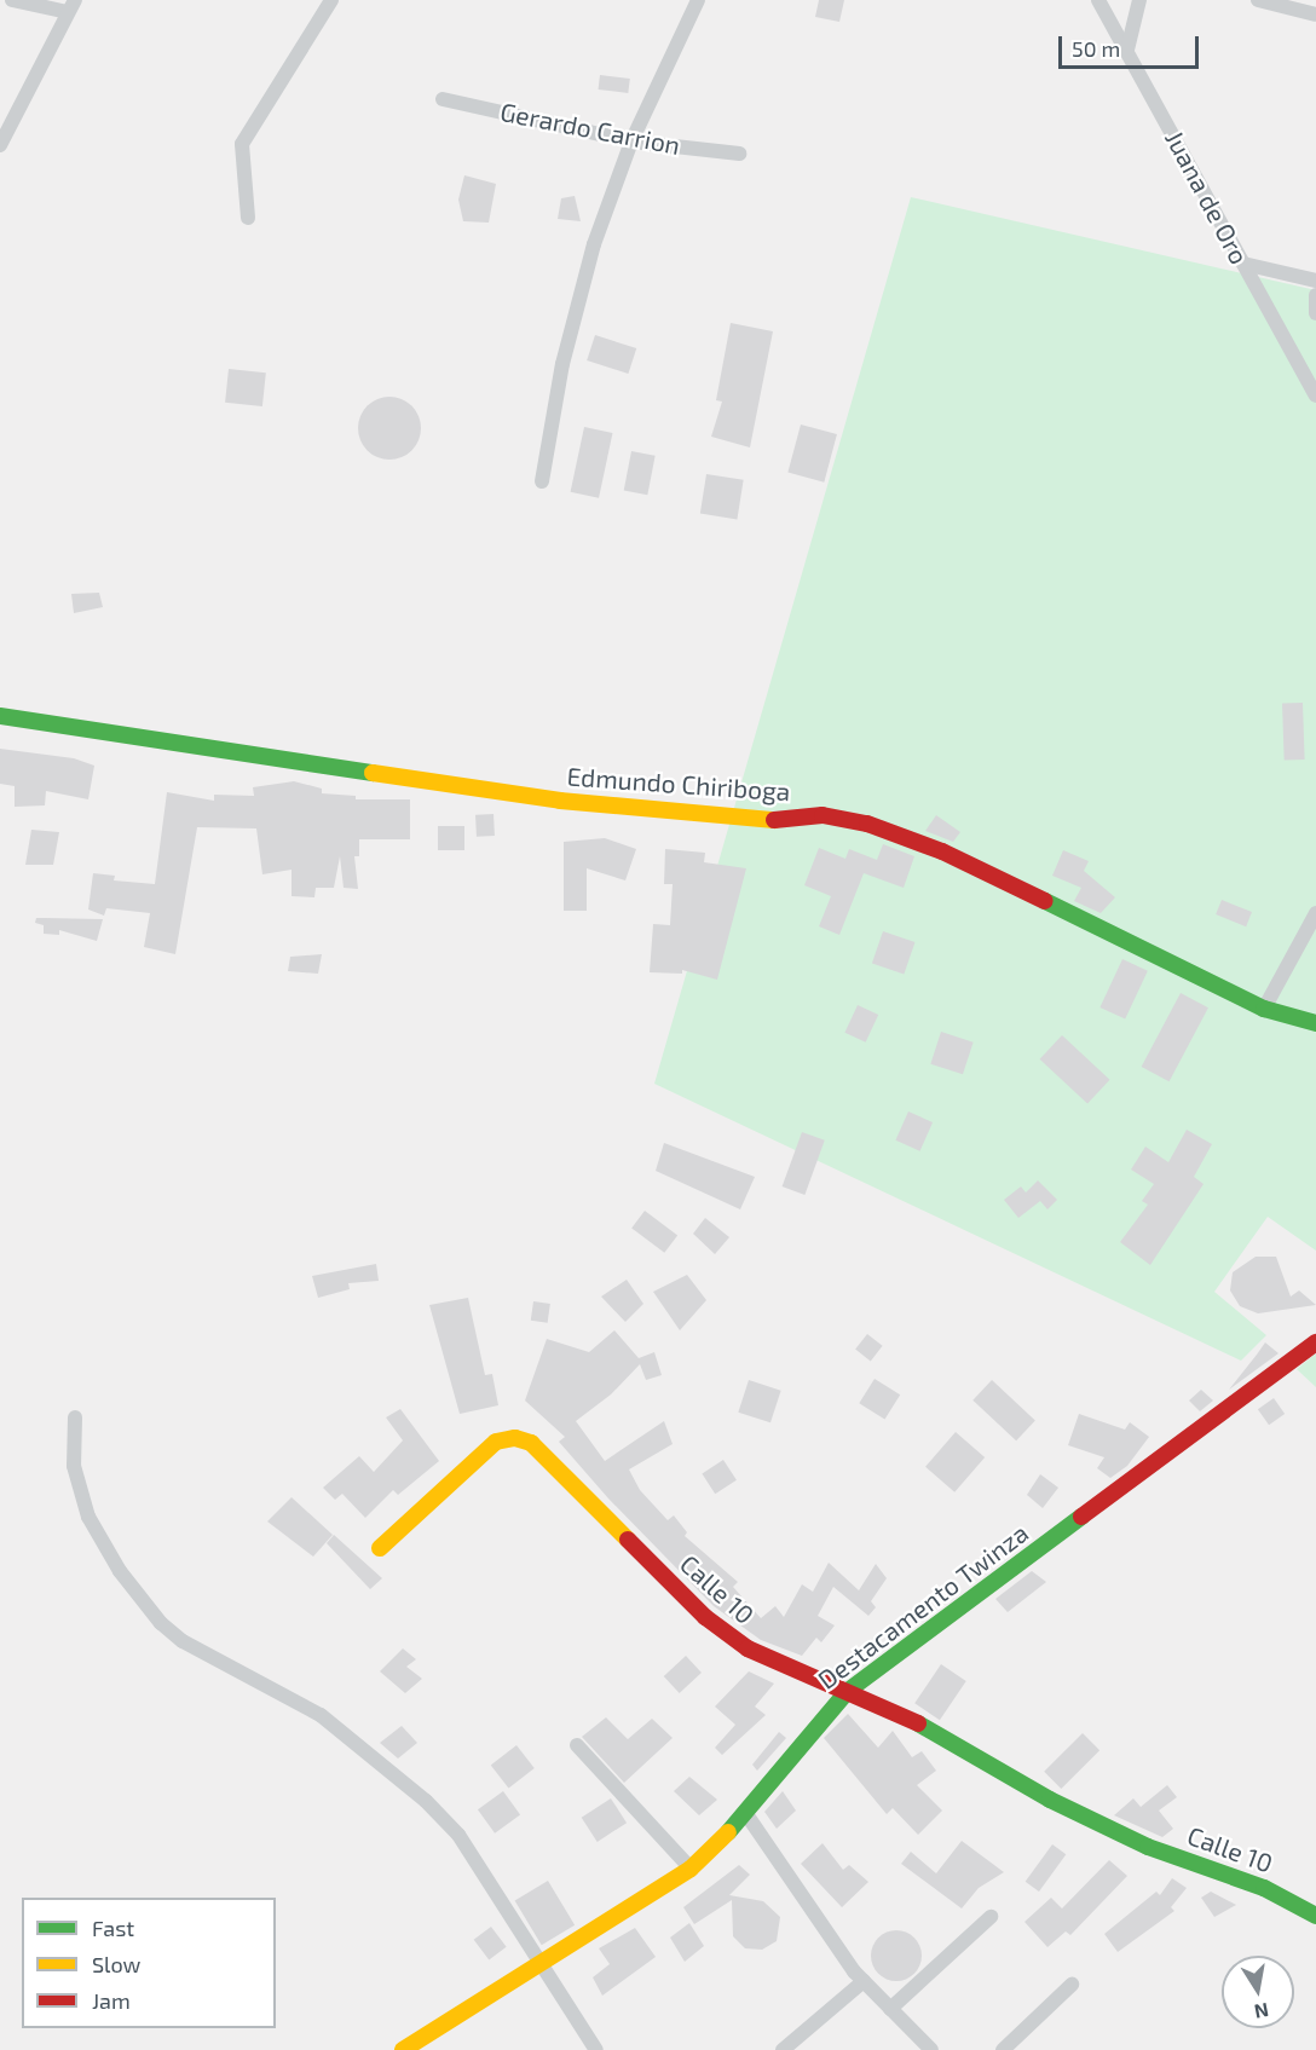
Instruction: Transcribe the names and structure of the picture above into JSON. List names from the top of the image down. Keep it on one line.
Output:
{"streets":{"street":["Gerardo Carrion","Juana de Oro","Edmundo Chiriboga","Calle 10","Destacamento Twinza"]},"crossings":[["Calle 10","Destacamento Twinza"]],"legend":["Fast","Slow","Jam"],"scale_bar":"50 m","north":"bottom"}
